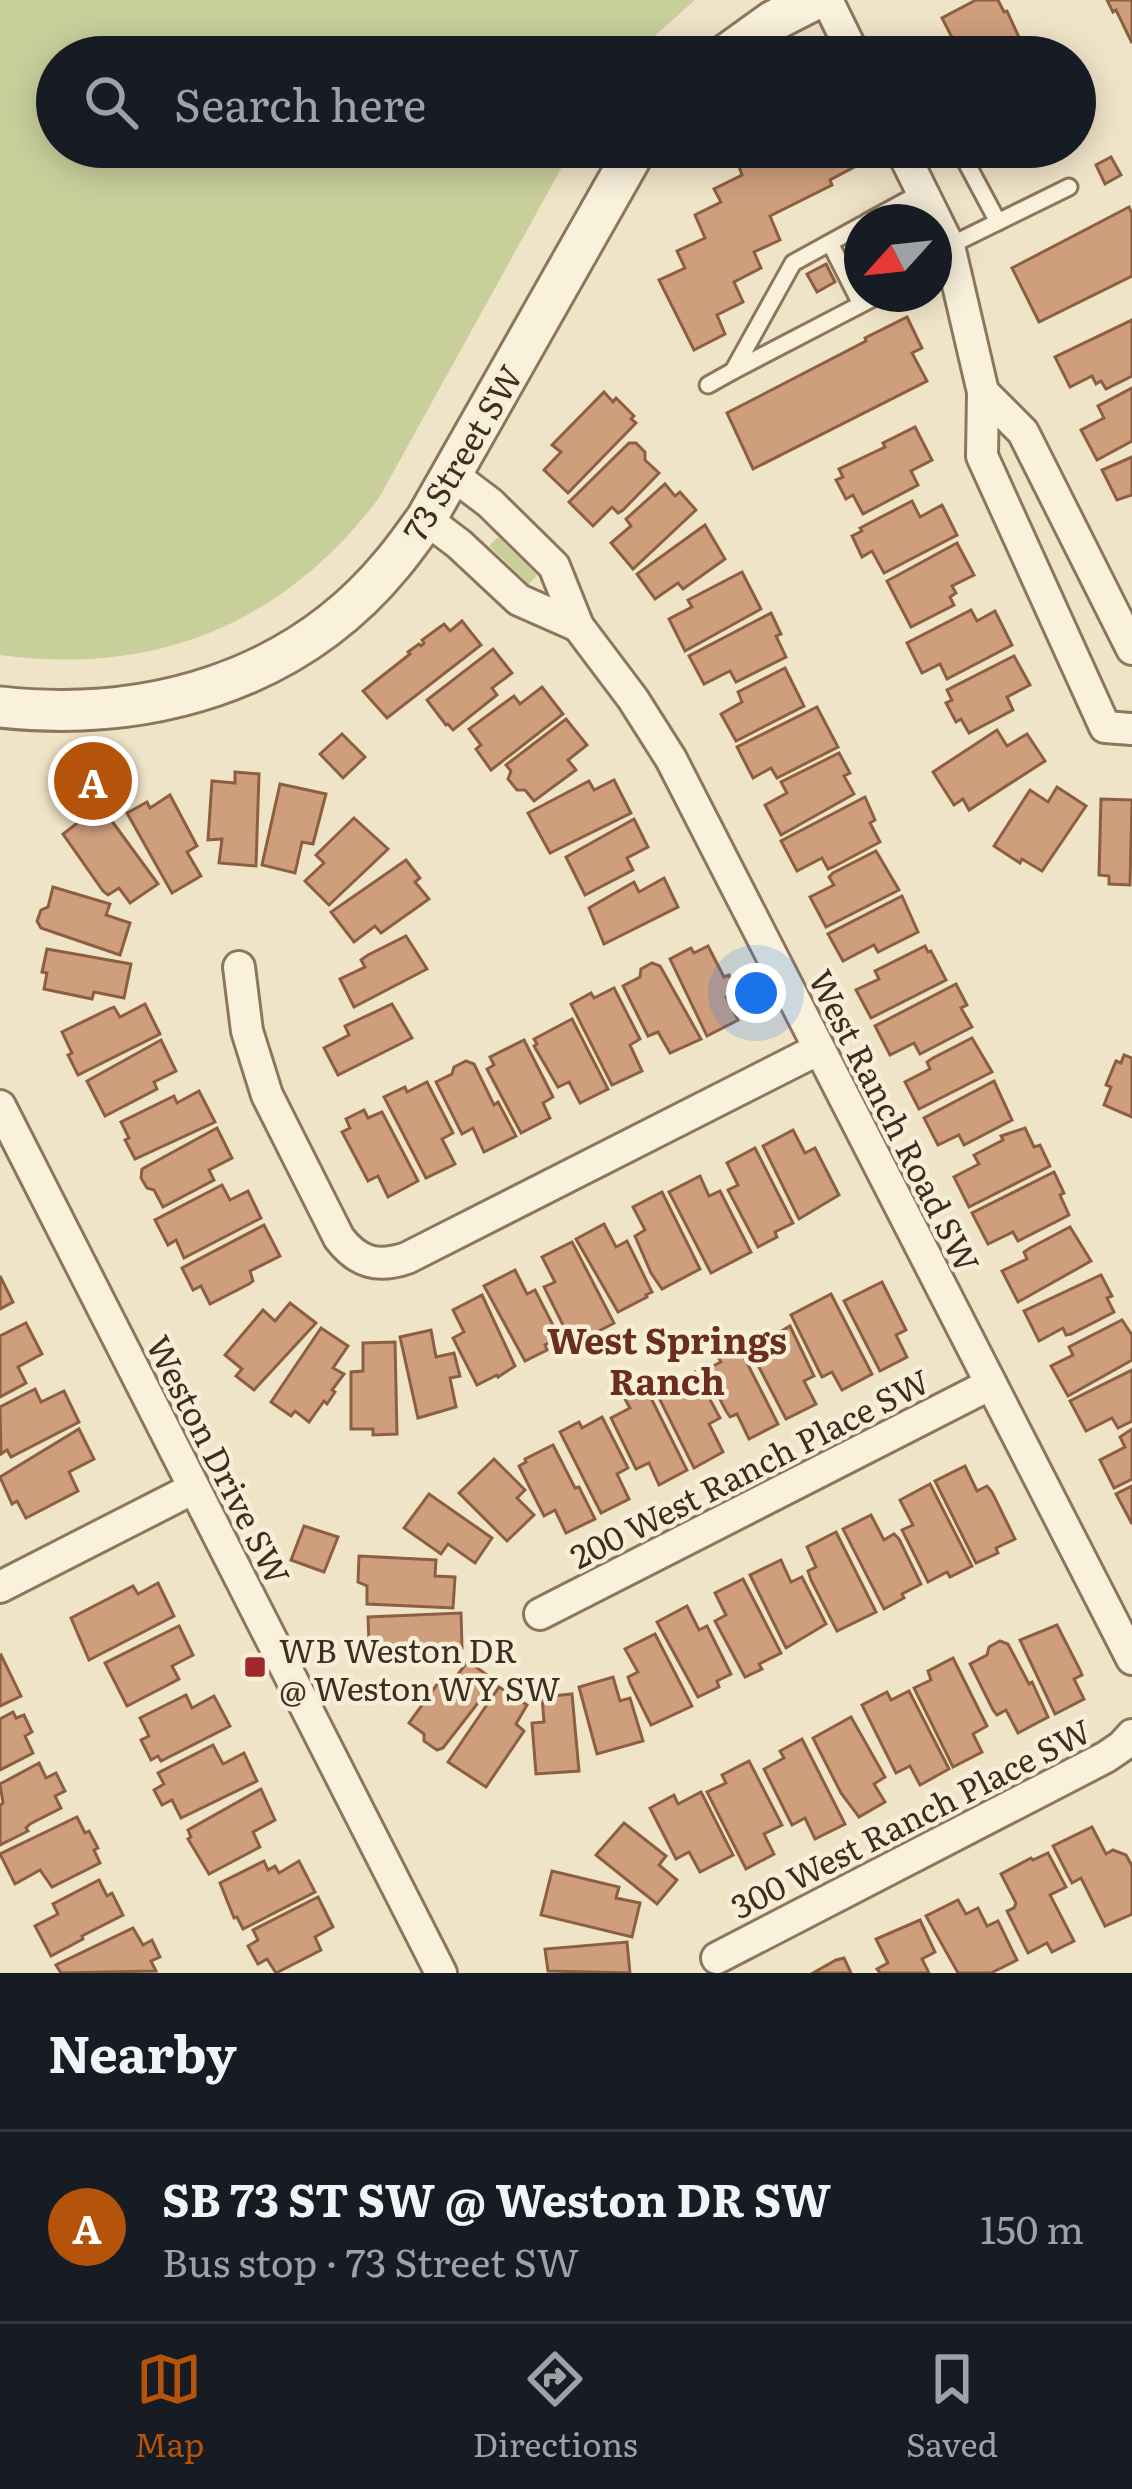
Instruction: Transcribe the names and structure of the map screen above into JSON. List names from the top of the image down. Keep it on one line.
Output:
{"streets":{"street":["73 Street SW","West Ranch Road SW","Weston Drive SW","200 West Ranch Place SW","300 West Ranch Place SW"]},"crossings":[["73 Street SW","West Ranch Road SW"],["West Ranch Road SW","200 West Ranch Place SW"]],"districts":["West Springs Ranch"],"places":{"transit":["WB Weston DR @ Weston WY SW"]},"north":"bottom left","page":{"search":"Search here","pins":"A","heading":"Nearby","list":[{"mark":"A","name":"SB 73 ST SW @ Weston DR SW","note":"Bus stop · 73 Street SW","value":"150 m"}],"nav":["Map","Directions","Saved"]}}
